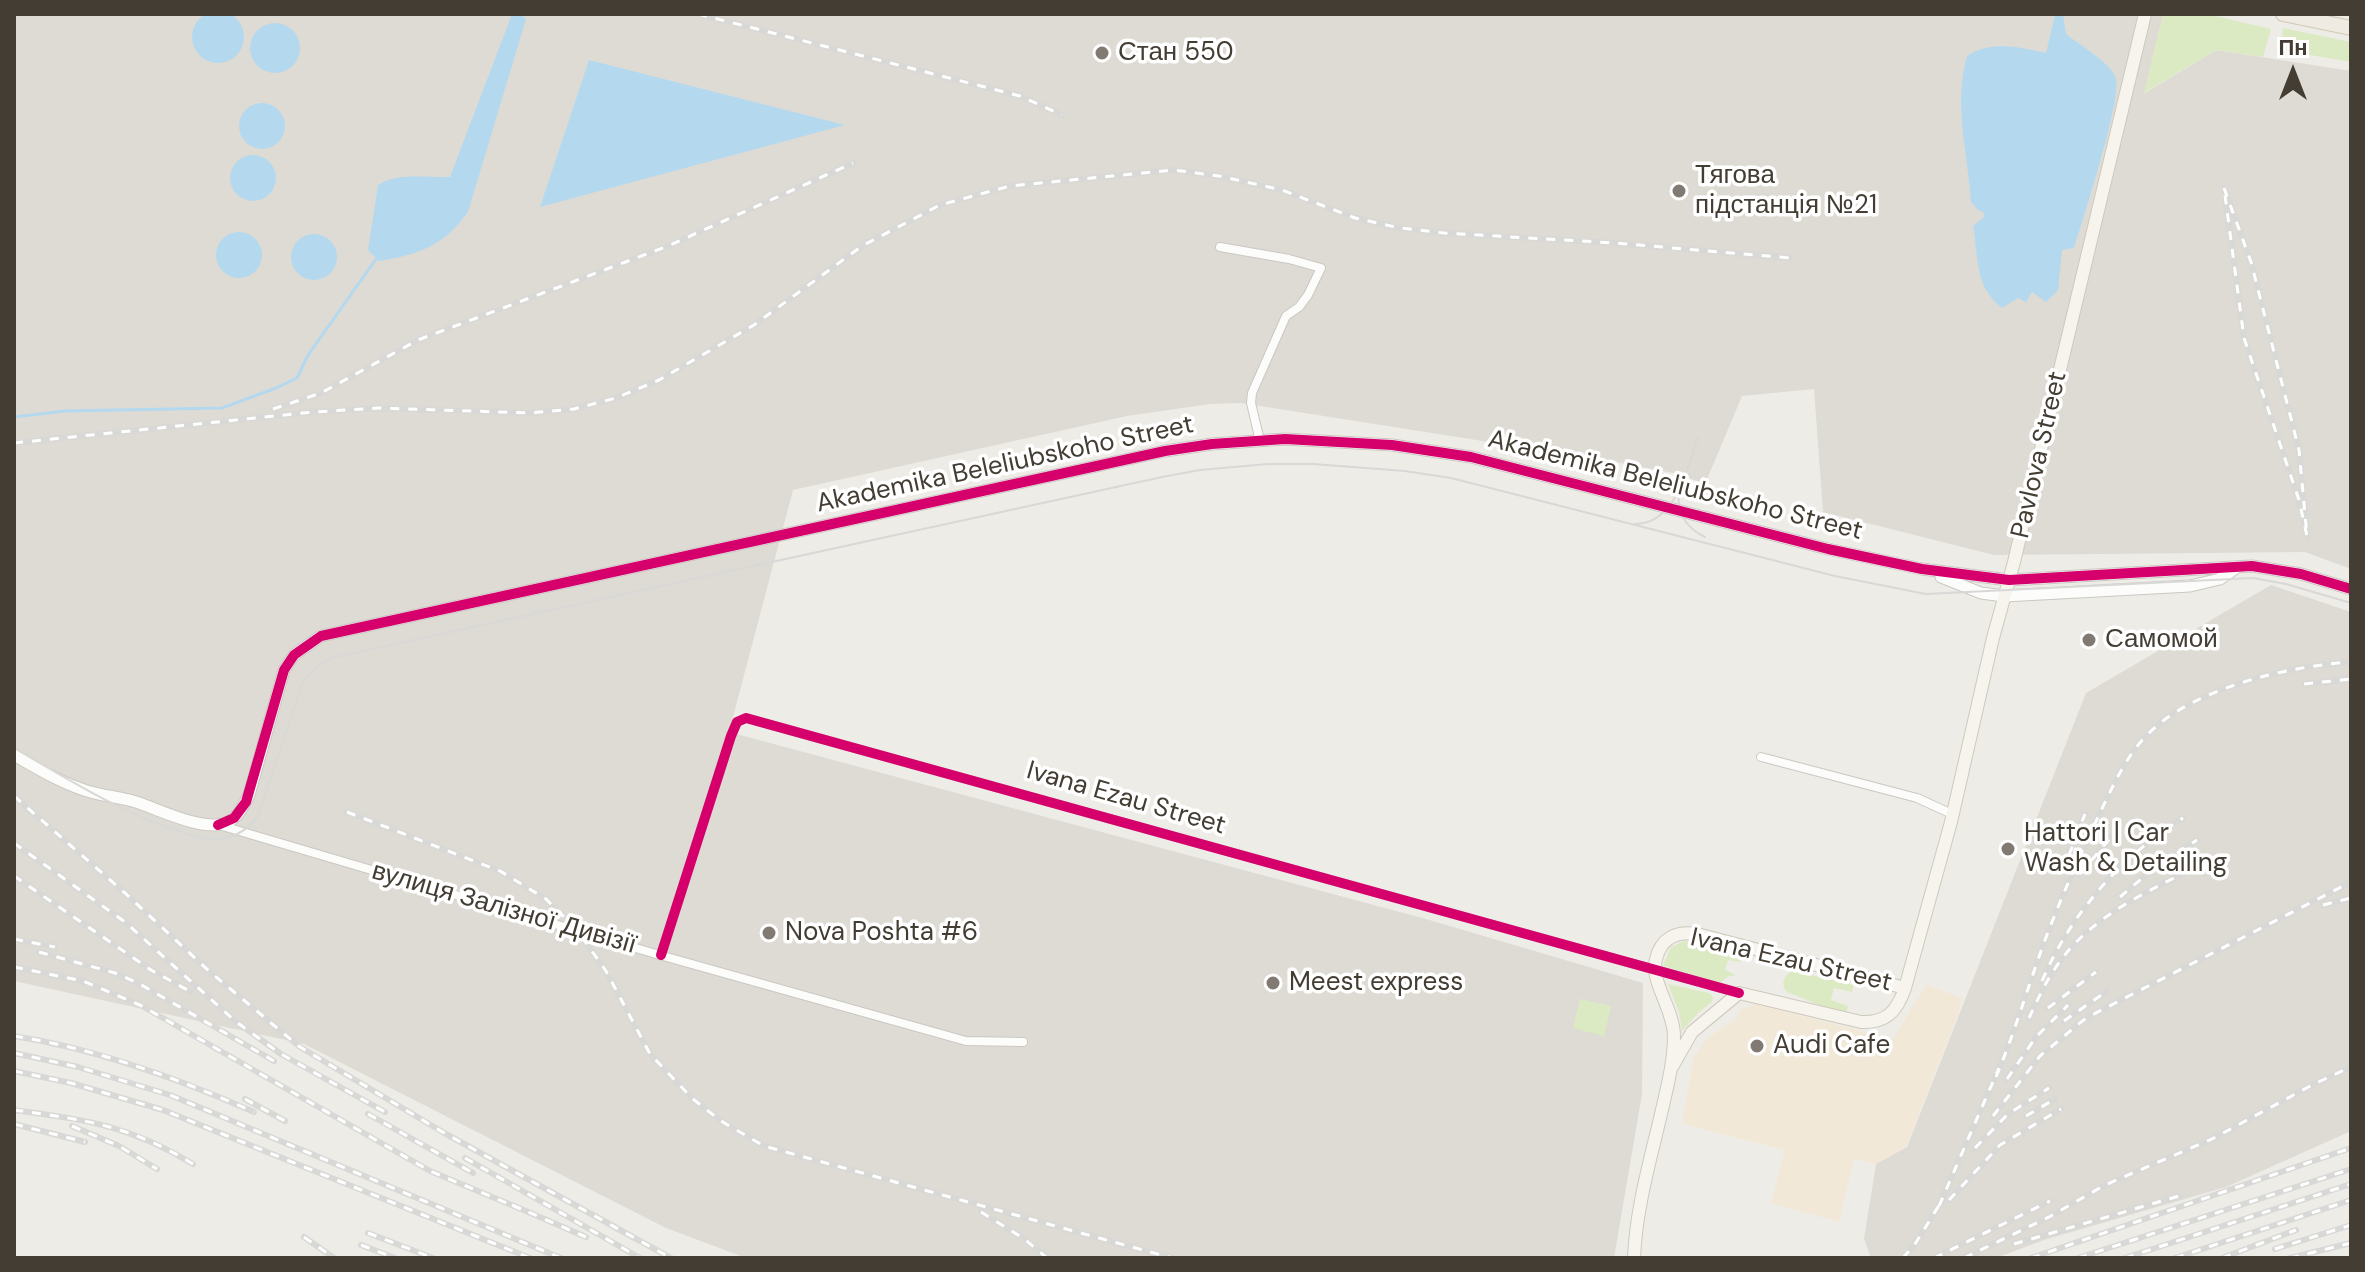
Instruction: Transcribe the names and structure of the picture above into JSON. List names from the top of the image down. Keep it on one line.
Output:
{"streets":{"main road":["Pavlova Street","Ivana Ezau Street"],"street":["Akademika Beleliubskoho Street","вулиця Залізної Дивізії"]},"crossings":[["Pavlova Street","Akademika Beleliubskoho Street"],["Pavlova Street","Ivana Ezau Street"],["Akademika Beleliubskoho Street","вулиця Залізної Дивізії"],["Ivana Ezau Street","вулиця Залізної Дивізії"]],"places":["Стан 550","Тягова пiдстанцiя №21","Самомой","Hattori | Car Wash & Detailing","Nova Poshta #6","Meest express","Audi Cafe"],"north":"top"}
